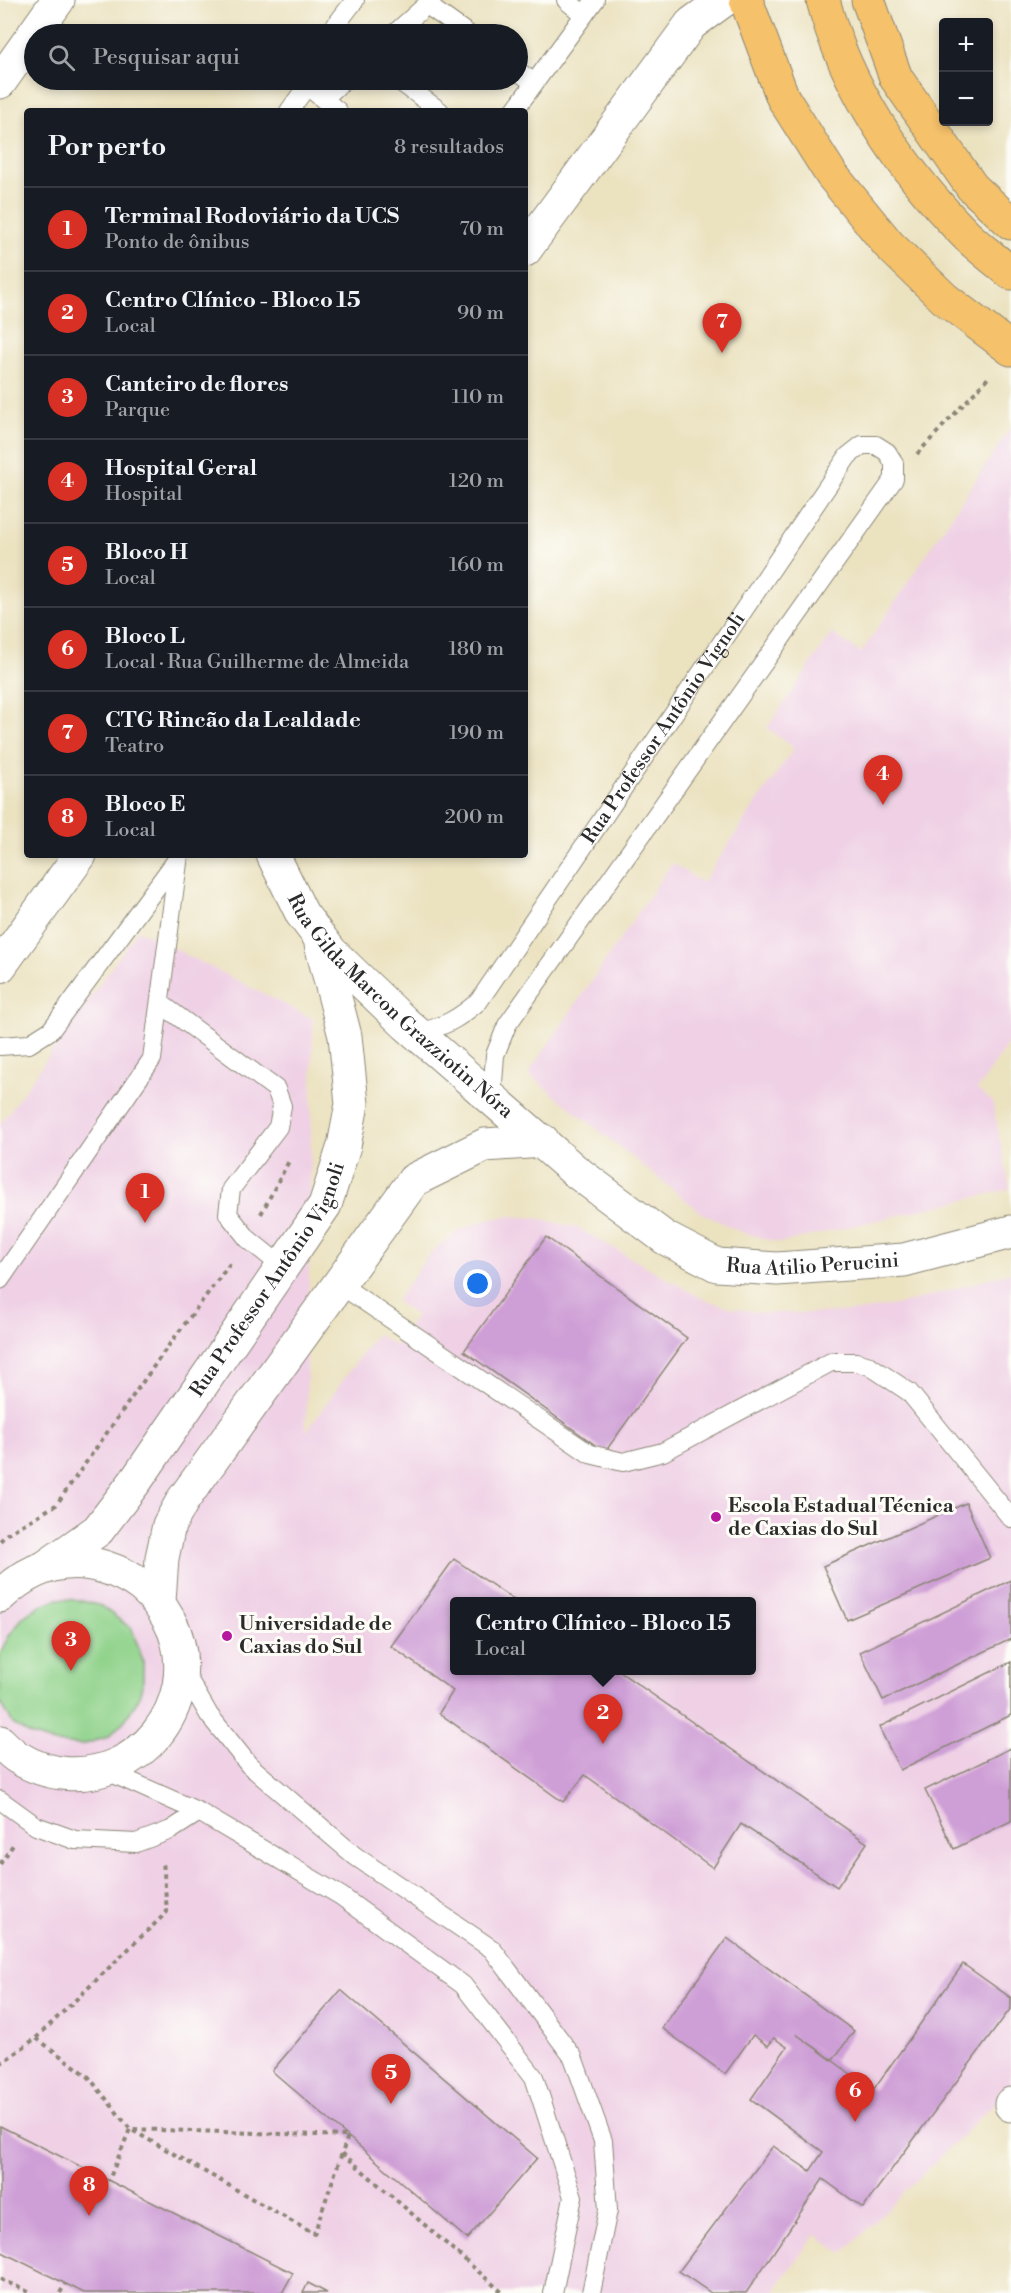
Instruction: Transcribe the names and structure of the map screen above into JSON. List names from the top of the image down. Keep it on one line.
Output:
{"streets":{"street":["Rua Professor Antônio Vignoli","Rua Gilda Marcon Grazziotin Nóra","Rua Atilio Perucini"]},"crossings":[["Rua Professor Antônio Vignoli","Rua Gilda Marcon Grazziotin Nóra"],["Rua Gilda Marcon Grazziotin Nóra","Rua Atilio Perucini"]],"places":["Escola Estadual Técnica de Caxias do Sul","Universidade de Caxias do Sul"],"page":{"map_buttons":["+","−"],"search":"Pesquisar aqui","heading":["Por perto","8 resultados"],"list":[{"mark":"1","name":"Terminal Rodoviário da UCS","note":"Ponto de ônibus","value":"70 m"},{"mark":"2","name":"Centro Clínico - Bloco 15","note":"Local","value":"90 m"},{"mark":"3","name":"Canteiro de flores","note":"Parque","value":"110 m"},{"mark":"4","name":"Hospital Geral","note":"Hospital","value":"120 m"},{"mark":"5","name":"Bloco H","note":"Local","value":"160 m"},{"mark":"6","name":"Bloco L","note":"Local · Rua Guilherme de Almeida","value":"180 m"},{"mark":"7","name":"CTG Rincão da Lealdade","note":"Teatro","value":"190 m"},{"mark":"8","name":"Bloco E","note":"Local","value":"200 m"}],"pins":["7","4","1","3","2","5","6","8"],"popup":["Centro Clínico - Bloco 15","Local"]}}
